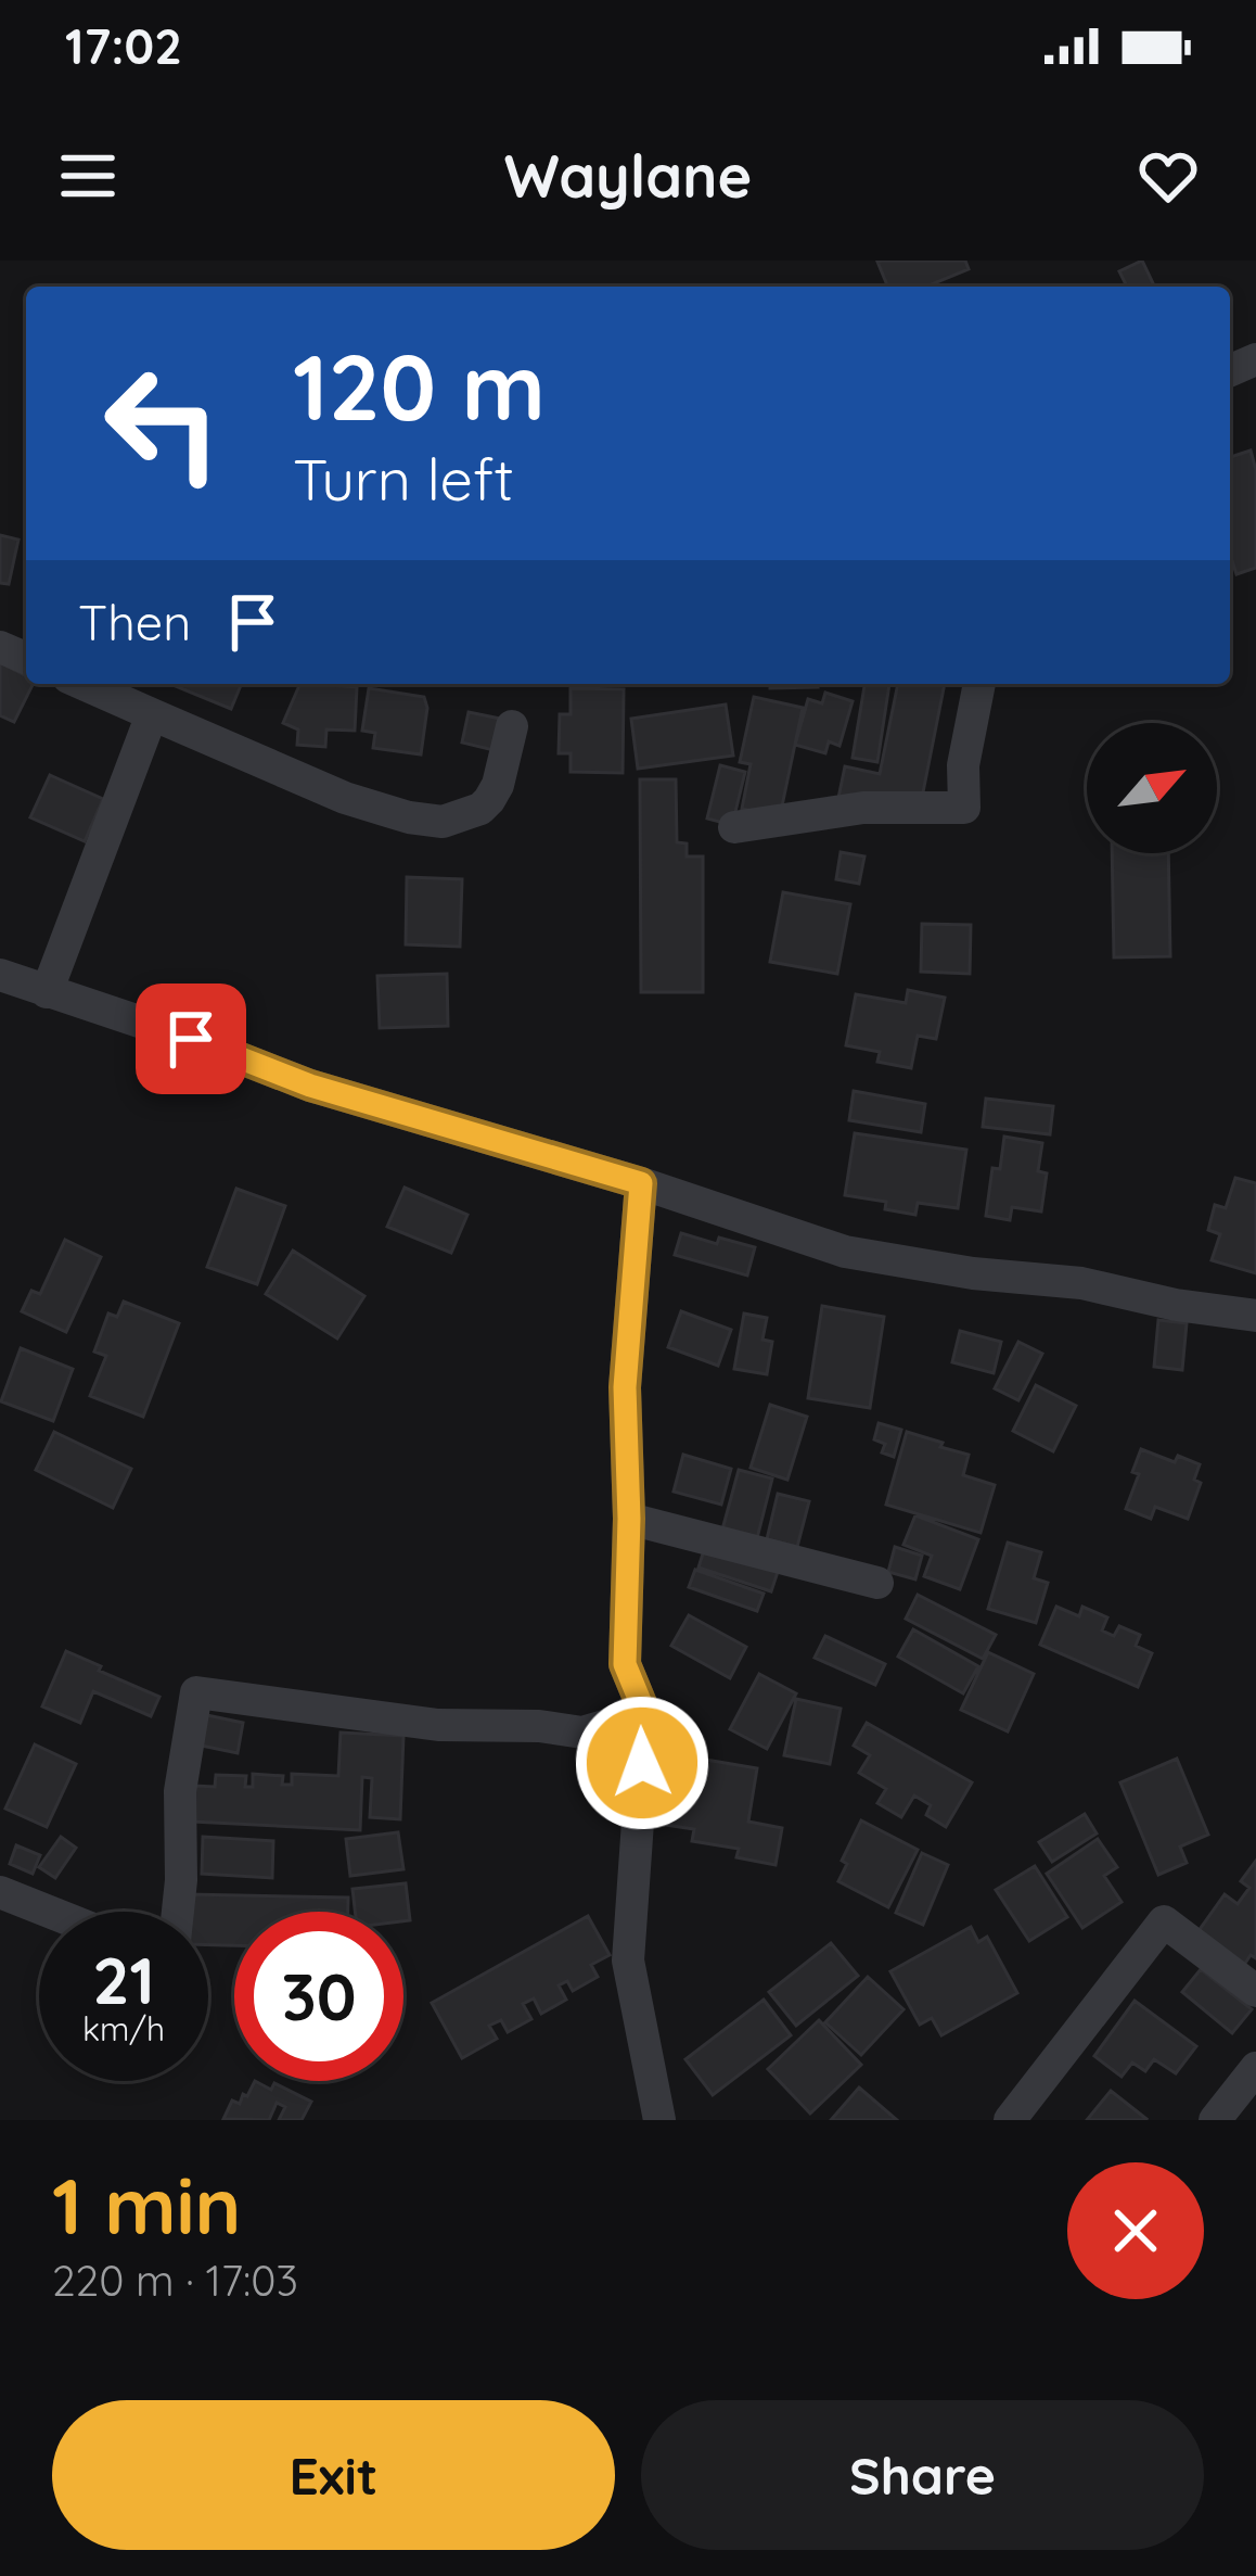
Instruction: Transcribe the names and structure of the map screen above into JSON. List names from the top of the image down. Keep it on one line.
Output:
{"north":"top right","page":{"status":"17:02","header":"Waylane","turn":["120 m","Turn left"],"then":"Then","speed":"21 km/h","limit":"30","heading":["1 min","220 m · 17:03"],"buttons":["Exit","Share"]}}
